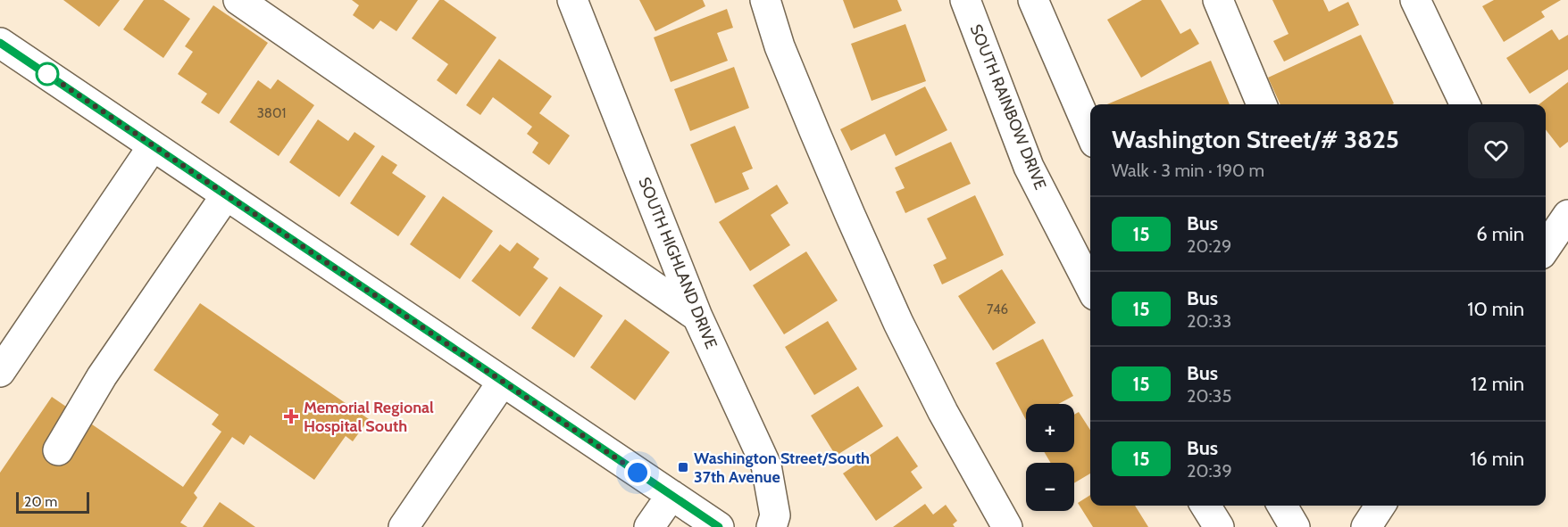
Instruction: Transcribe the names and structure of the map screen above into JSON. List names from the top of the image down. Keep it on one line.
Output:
{"streets":{"street":["SOUTH RAINBOW DRIVE","SOUTH HIGHLAND DRIVE"]},"places":{"health":["Memorial Regional Hospital South"],"transit":["Washington Street/South 37th Avenue"]},"lines":["bus line 15"],"house_numbers":["3801","746"],"scale_bar":"20 m","page":{"heading":["Washington Street/# 3825","Walk · 3 min · 190 m"],"list":[{"mark":"15","name":"Bus","note":"20:29","value":"6 min"},{"mark":"15","name":"Bus","note":"20:33","value":"10 min"},{"mark":"15","name":"Bus","note":"20:35","value":"12 min"},{"mark":"15","name":"Bus","note":"20:39","value":"16 min"}],"map_buttons":["+","−"],"scale":"20 m"}}
